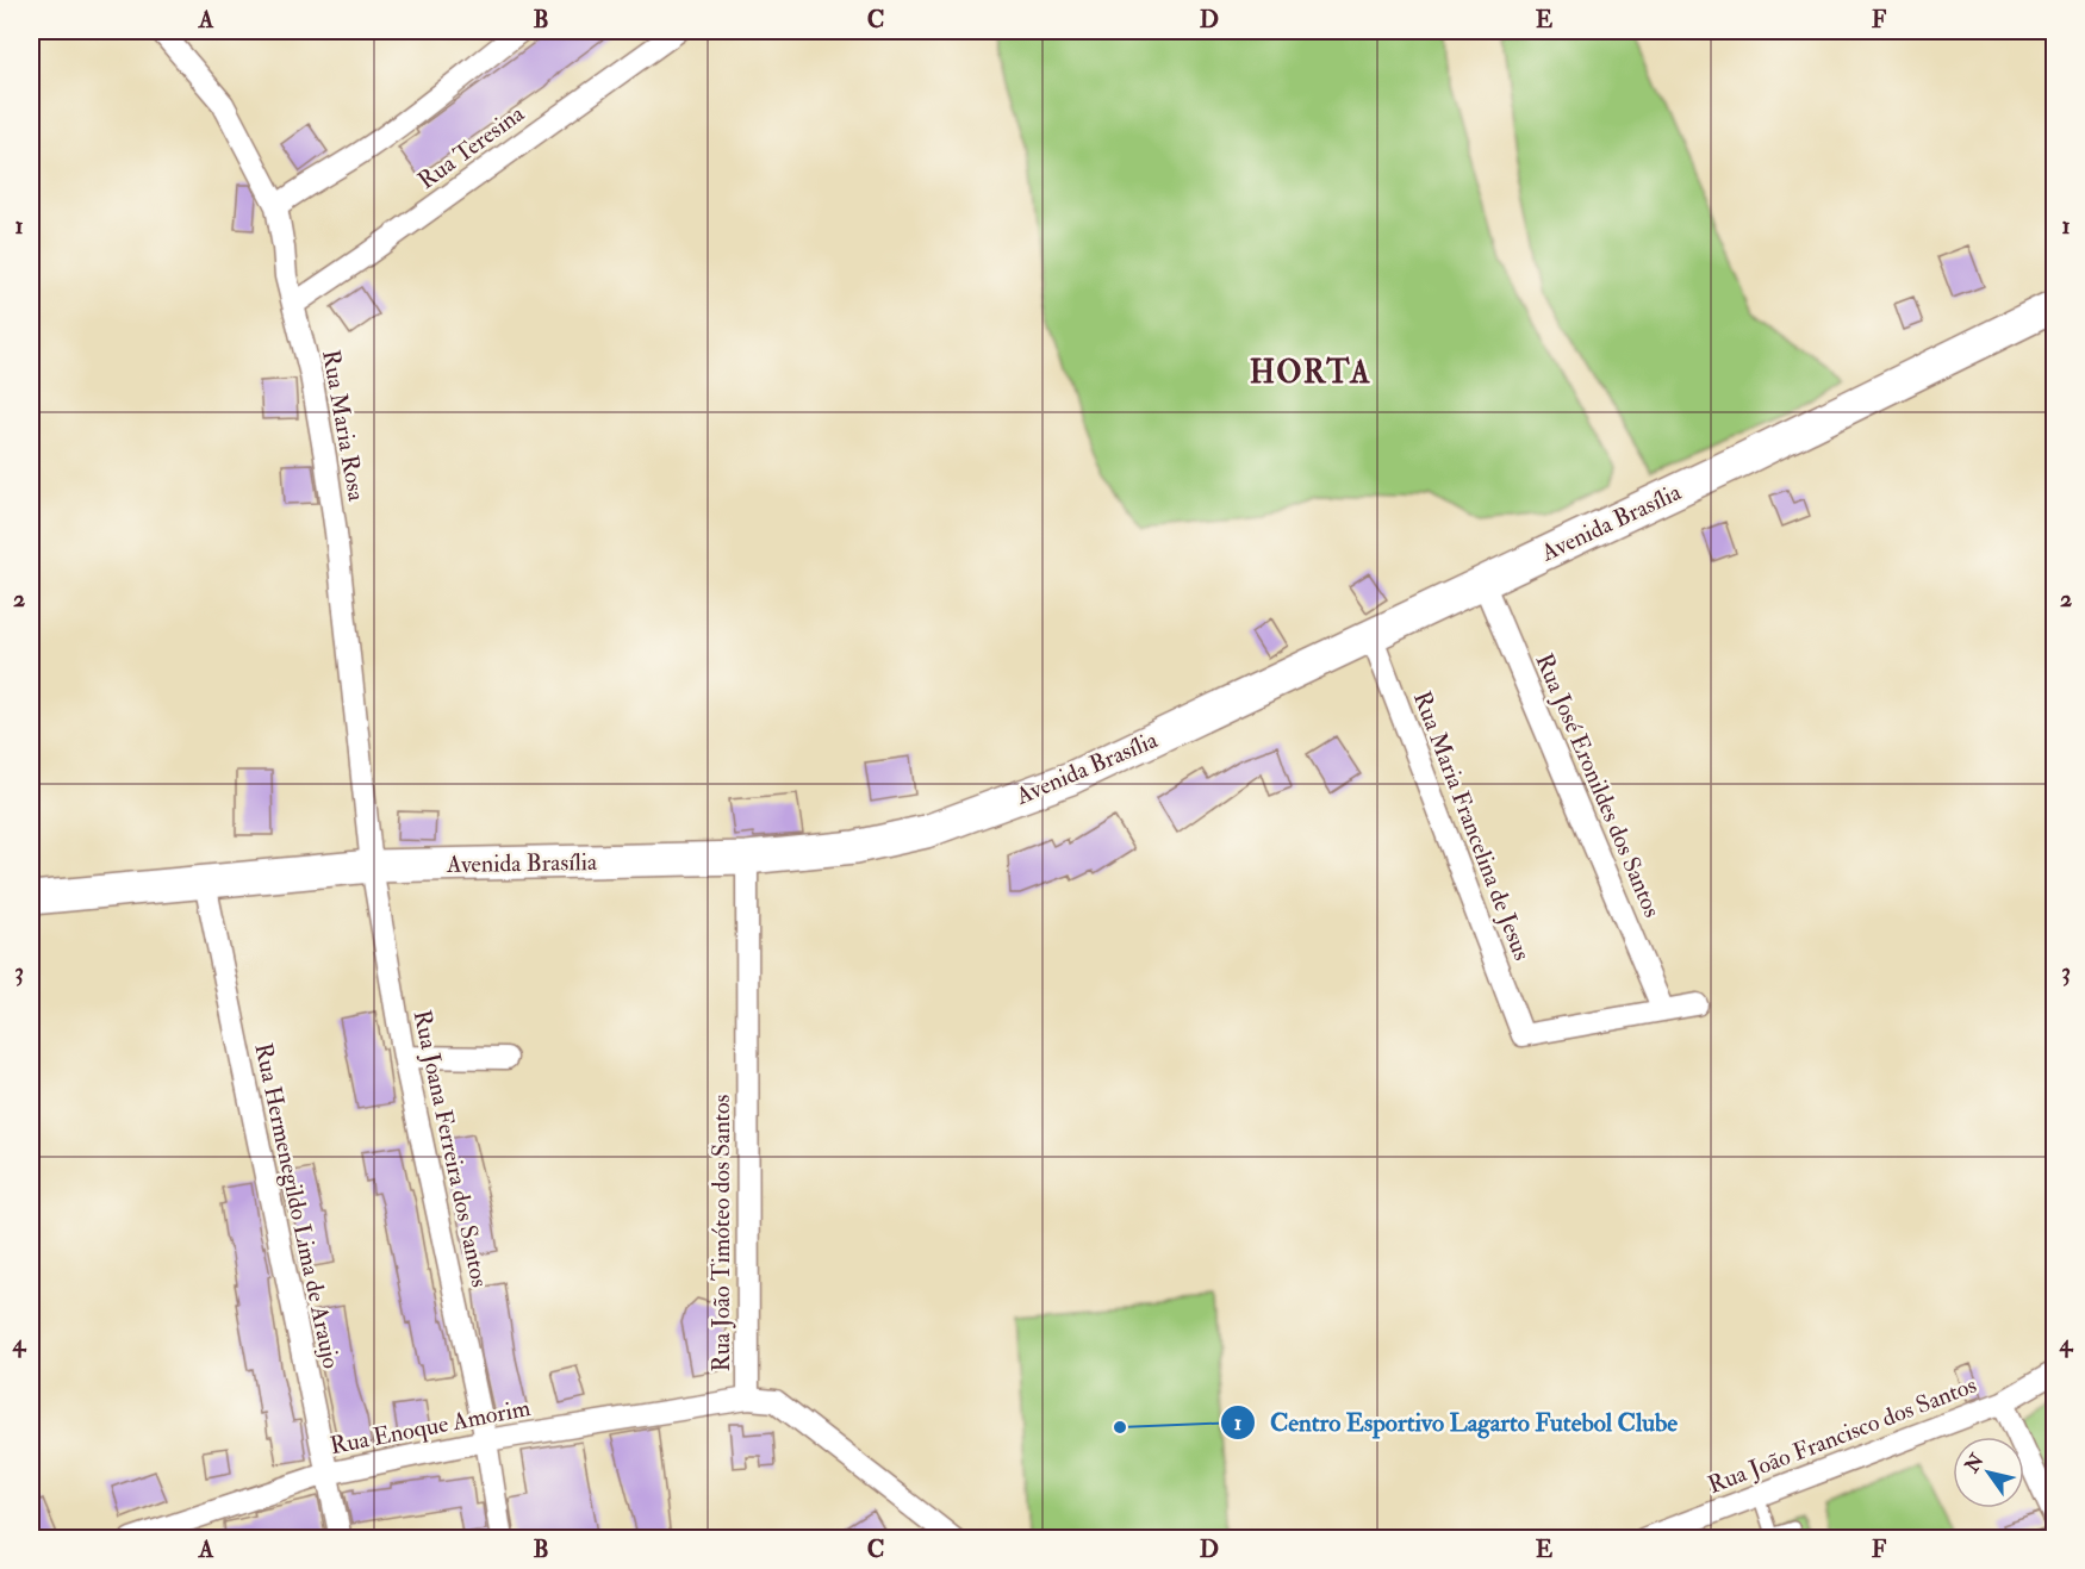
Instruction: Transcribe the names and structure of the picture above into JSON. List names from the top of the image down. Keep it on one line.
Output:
{"streets":{"main road":["Avenida Brasília"],"street":["Rua Teresina","Rua Maria Rosa","Rua José Eronildes dos Santos","Rua Maria Francelina de Jesus","Rua Joana Ferreira dos Santos","Rua Hermenegildo Lima de Araujo","Rua João Timóteo dos Santos","Rua Enoque Amorim","Rua João Francisco dos Santos"]},"crossings":[["Rua Teresina","Rua Maria Rosa"],["Rua Maria Rosa","Avenida Brasília"],["Rua Maria Rosa","Rua Joana Ferreira dos Santos"],["Avenida Brasília","Rua José Eronildes dos Santos"],["Avenida Brasília","Rua Maria Francelina de Jesus"],["Avenida Brasília","Rua Joana Ferreira dos Santos"],["Avenida Brasília","Rua Hermenegildo Lima de Araujo"],["Avenida Brasília","Rua João Timóteo dos Santos"],["Rua José Eronildes dos Santos","Rua Maria Francelina de Jesus"],["Rua Joana Ferreira dos Santos","Rua Enoque Amorim"],["Rua Hermenegildo Lima de Araujo","Rua Enoque Amorim"],["Rua João Timóteo dos Santos","Rua Enoque Amorim"]],"districts":["HORTA"],"places":["Centro Esportivo Lagarto Futebol Clube"],"north":"top left","grid":{"columns":["A","B","C","D","E","F"],"rows":["1","2","3","4"]}}
